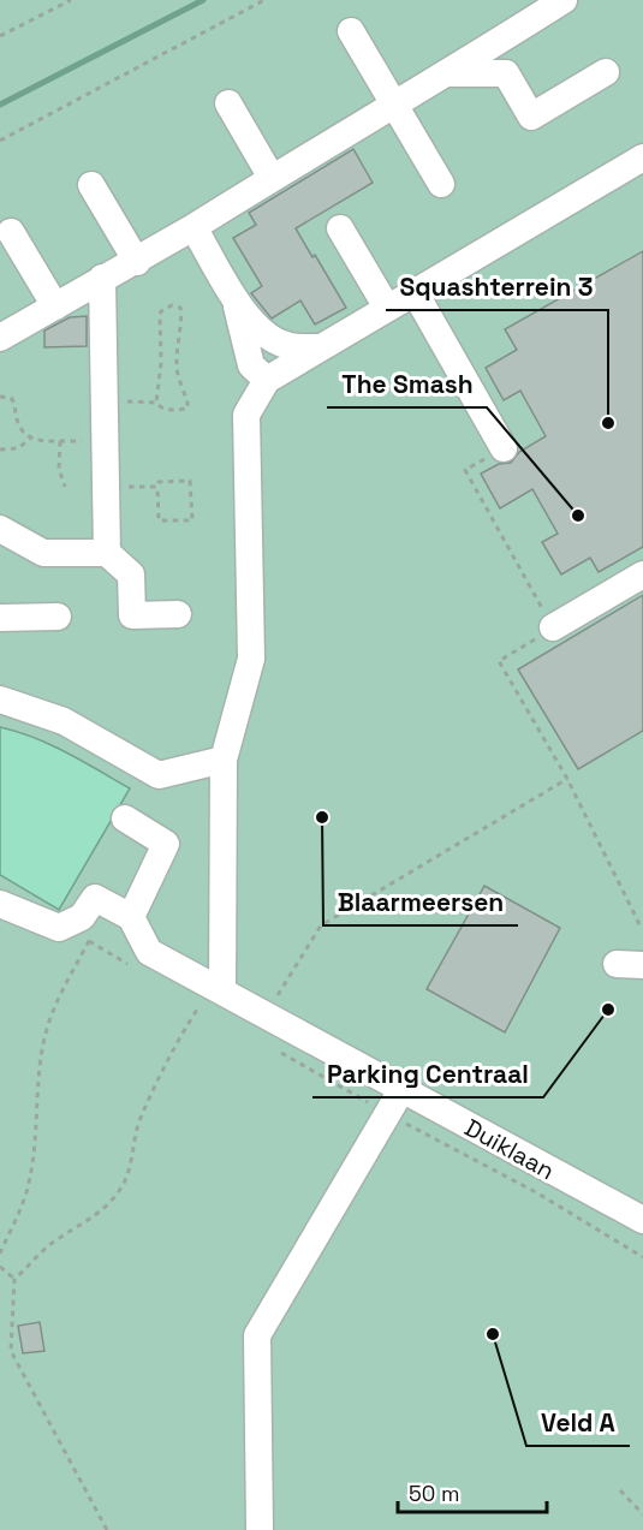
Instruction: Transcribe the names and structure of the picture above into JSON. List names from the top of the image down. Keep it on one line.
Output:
{"streets":{"street":["Duiklaan"]},"places":["Squashterrein 3","The Smash","Blaarmeersen","Parking Centraal","Veld A"],"scale_bar":"50 m"}
